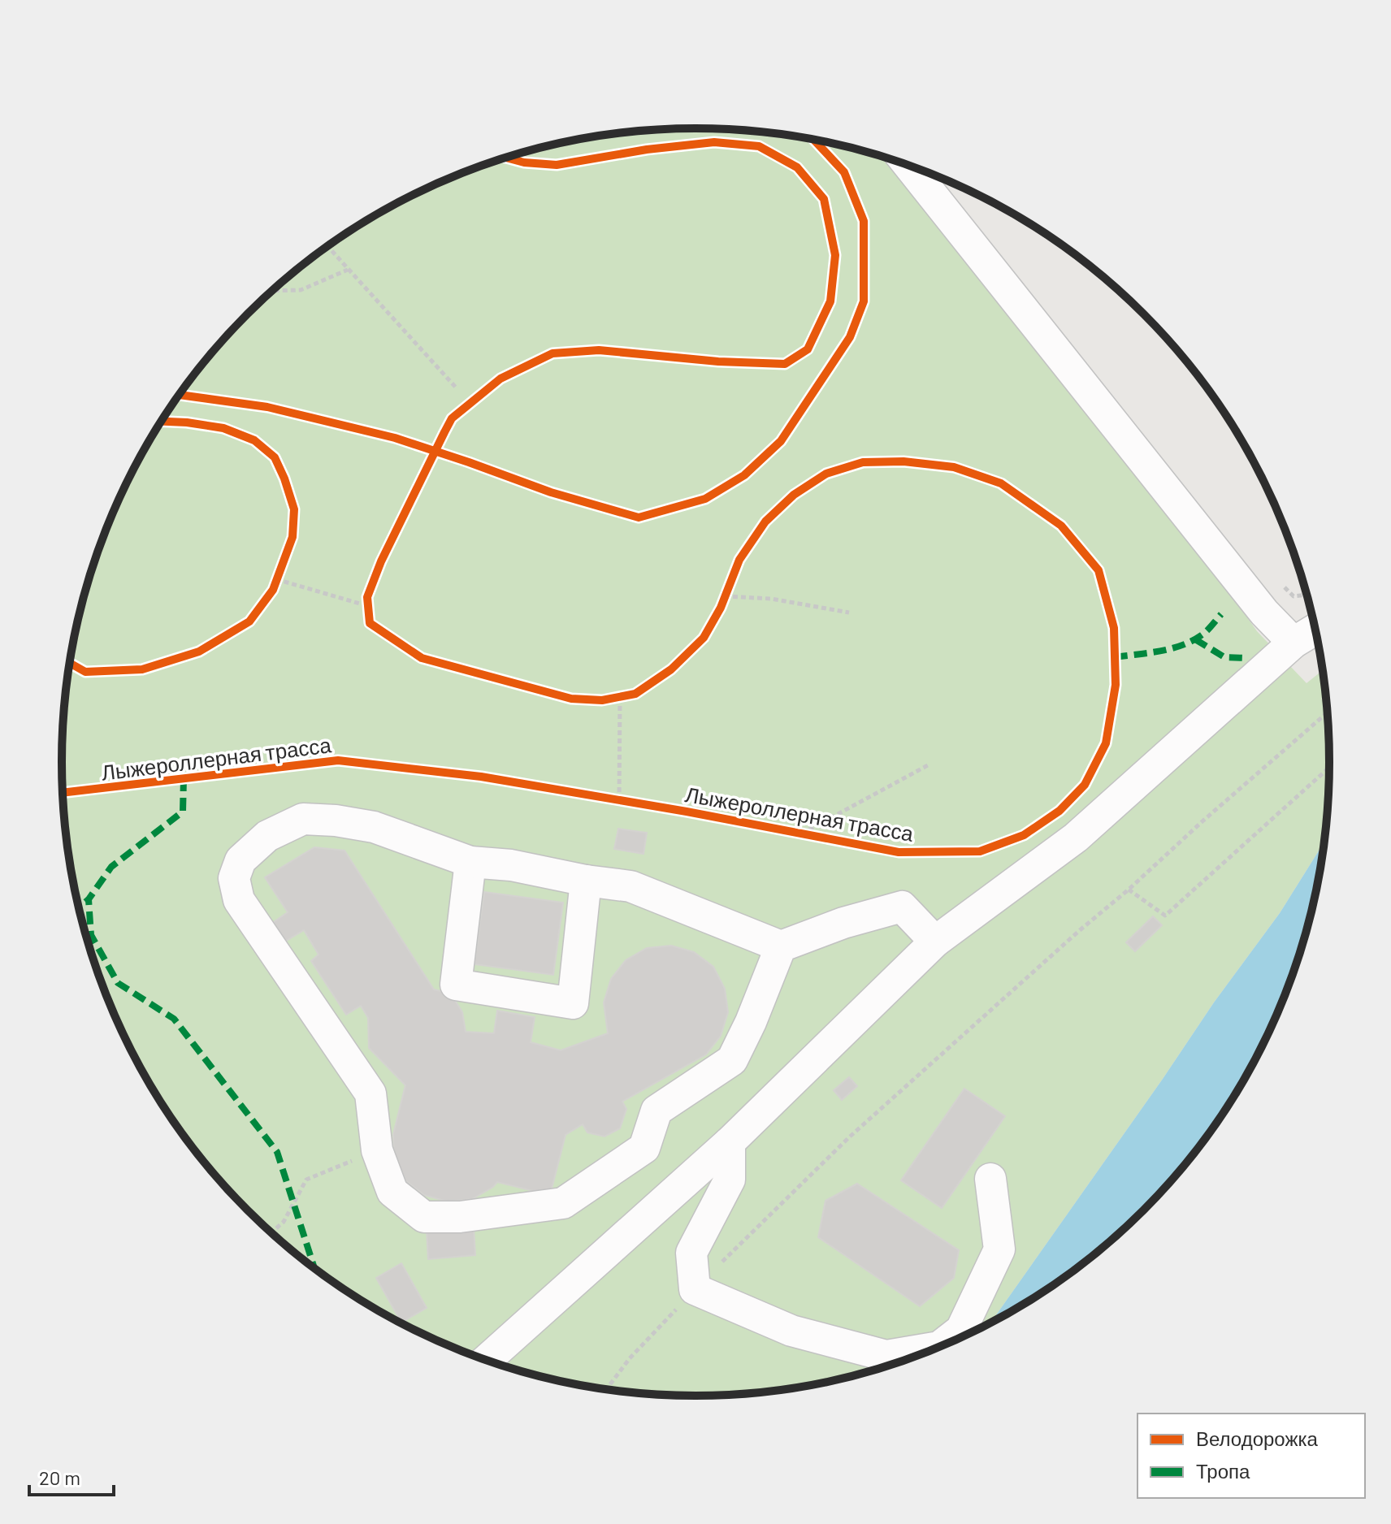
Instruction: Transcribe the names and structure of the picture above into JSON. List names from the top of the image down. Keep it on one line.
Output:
{"streets":{"cycle path":["Лыжероллерная трасса"]},"legend":["Велодорожка","Тропа"],"scale_bar":"20 m"}
